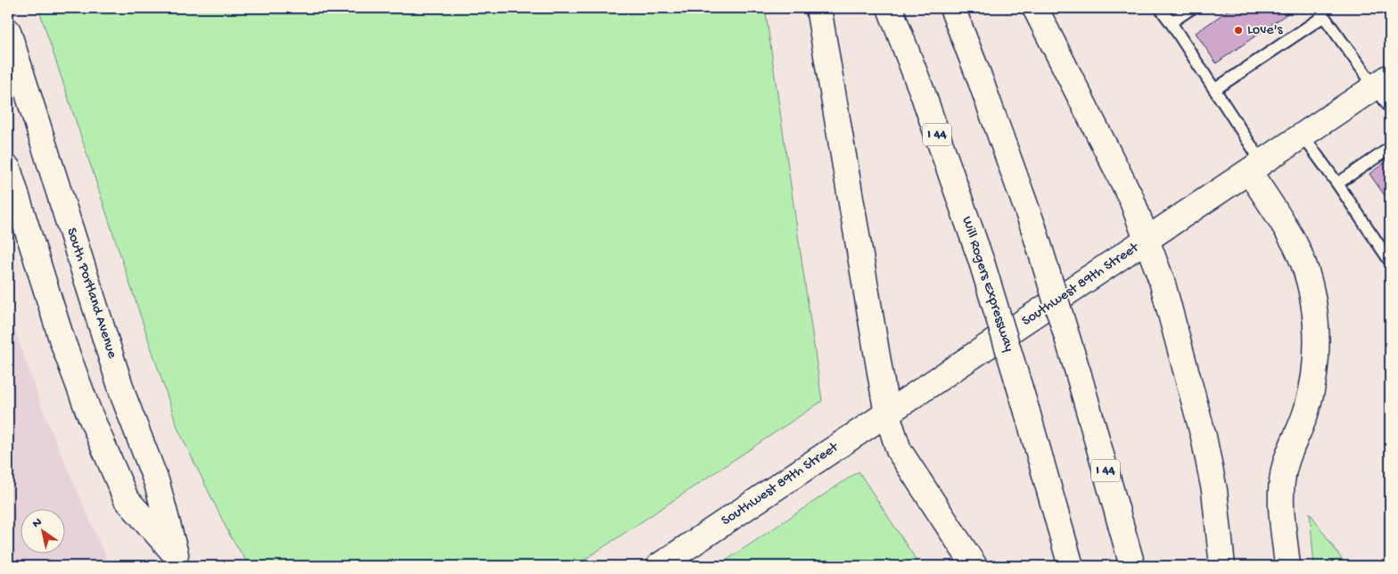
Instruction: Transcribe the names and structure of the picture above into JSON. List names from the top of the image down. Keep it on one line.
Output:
{"streets":{"main road":["I 44","Will Rogers Expressway","Southwest 89th Street","South Portland Avenue"]},"places":["Love's"],"north":"top left"}
